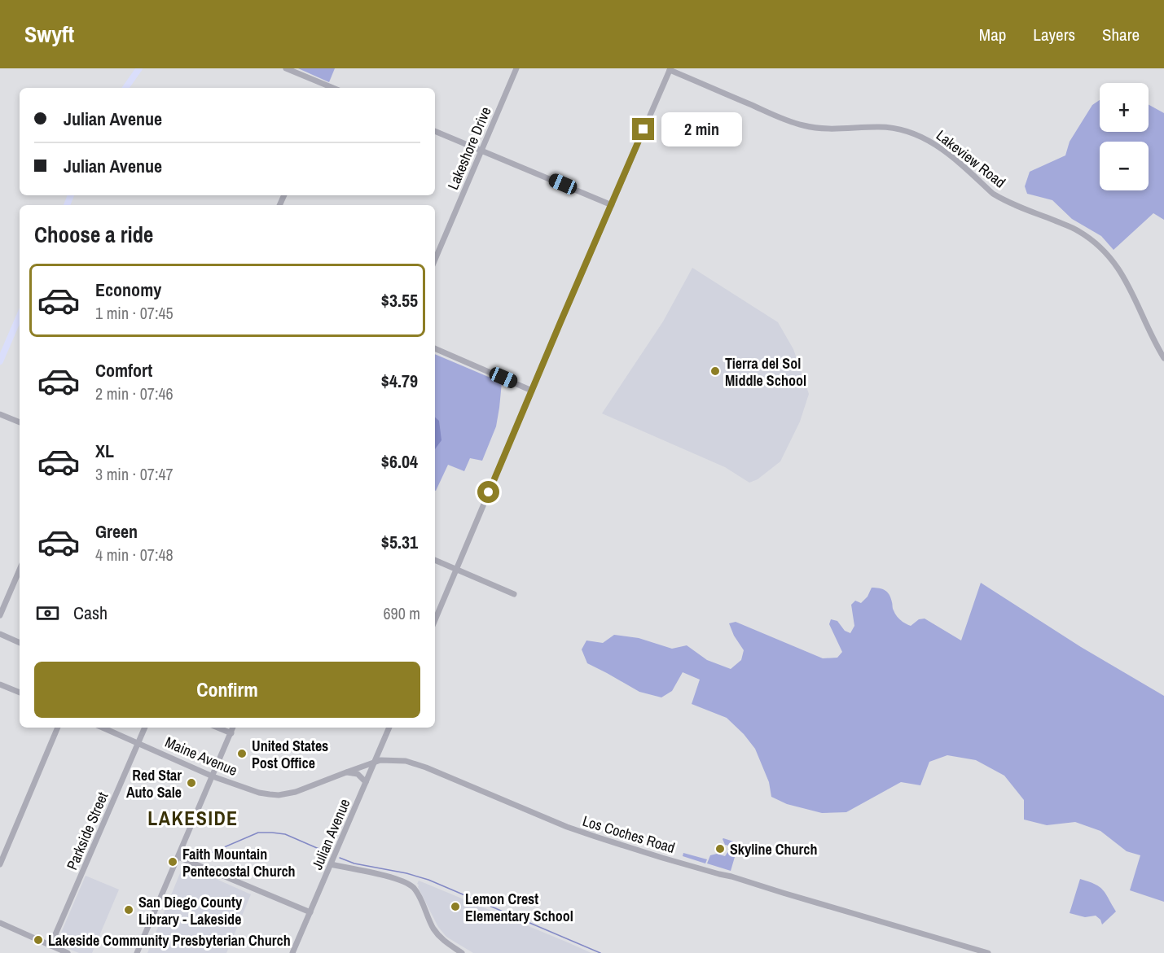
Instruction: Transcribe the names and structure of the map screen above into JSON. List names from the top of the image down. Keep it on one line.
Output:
{"streets":{"street":["Lakeshore Drive","Lakeview Road","Maine Avenue","Parkside Street","Julian Avenue","Los Coches Road"]},"crossings":[["Maine Avenue","Parkside Street"],["Maine Avenue","Los Coches Road"],["Julian Avenue","Los Coches Road"]],"districts":["LAKESIDE"],"places":["Tierra del Sol Middle School","United States Post Office","Red Star Auto Sale","Skyline Church","Faith Mountain Pentecostal Church","Lemon Crest Elementary School","San Diego County Library - Lakeside","Lakeside Community Presbyterian Church"],"page":{"header":"Swyft","nav":["Map","Layers","Share"],"map_buttons":["+","−"],"banner":["Julian Avenue","Julian Avenue"],"bubble":"2 min","heading":"Choose a ride","list":[{"name":"Economy","note":"1 min · 07:45","value":"$3.55"},{"name":"Comfort","note":"2 min · 07:46","value":"$4.79"},{"name":"XL","note":"3 min · 07:47","value":"$6.04"},{"name":"Green","note":"4 min · 07:48","value":"$5.31"}],"pay":["Cash","690 m"],"buttons":"Confirm"}}
